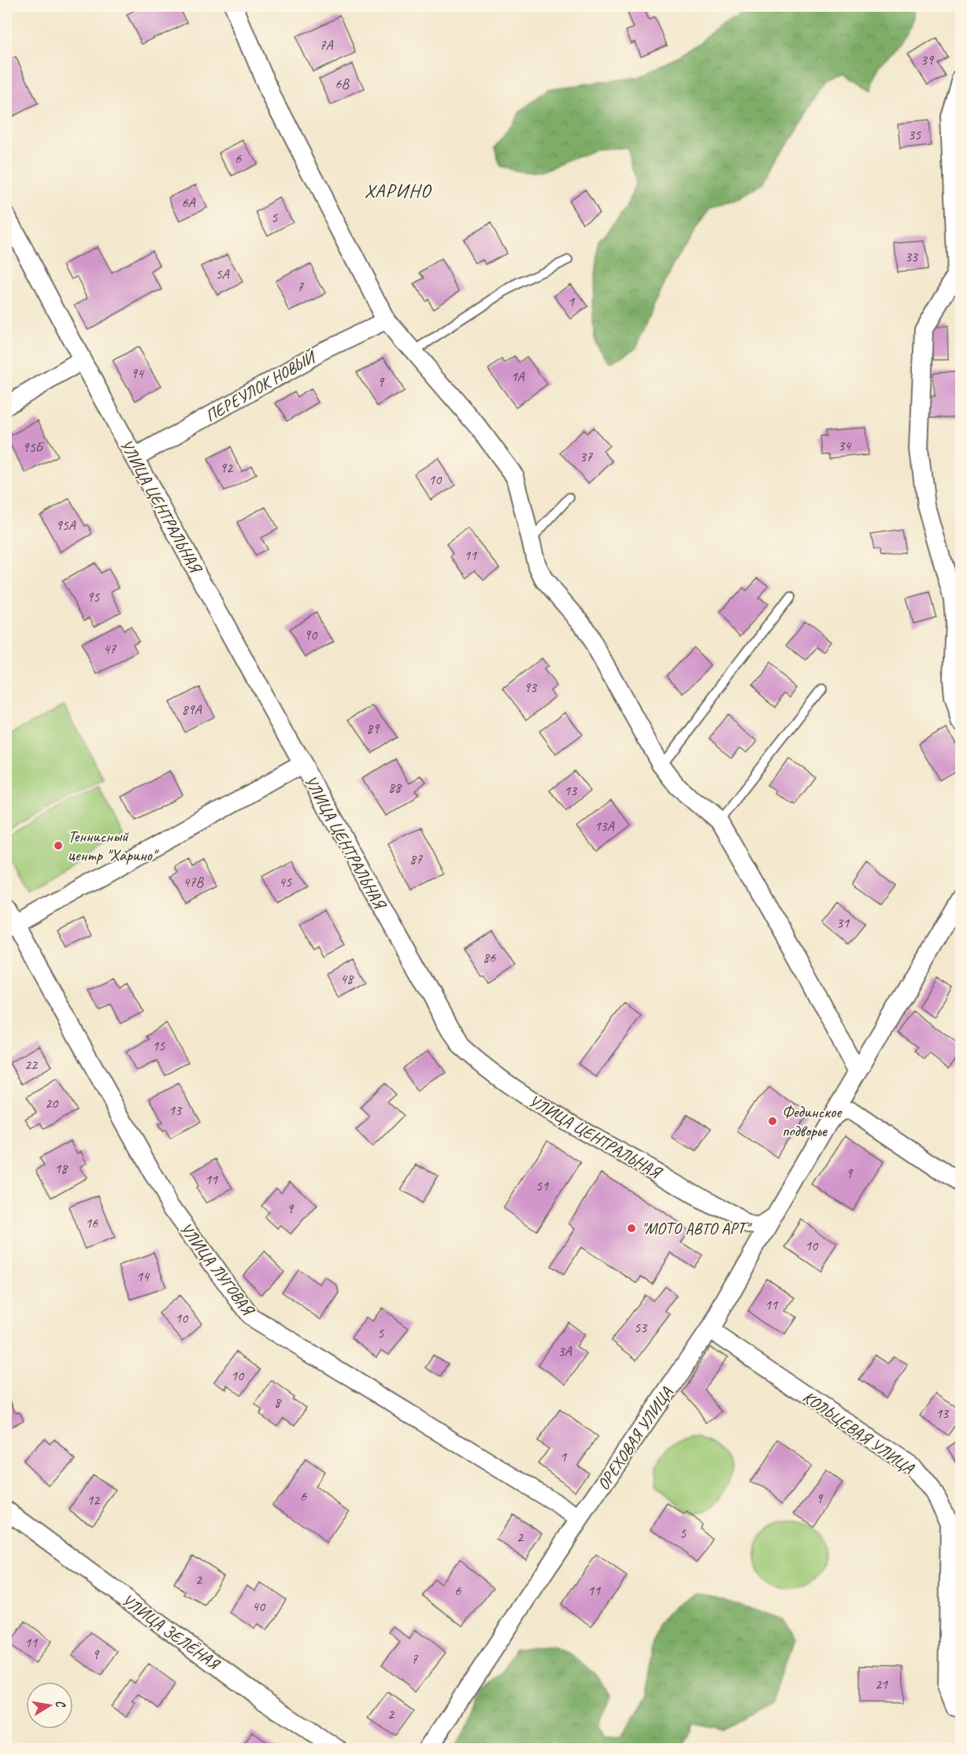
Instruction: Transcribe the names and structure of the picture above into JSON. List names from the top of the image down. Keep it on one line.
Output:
{"streets":{"street":["ПЕРЕУЛОК НОВЫЙ","УЛИЦА ЦЕНТРАЛЬНАЯ","УЛИЦА ЛУГОВАЯ","КОЛЬЦЕВАЯ УЛИЦА","ОРЕХОВАЯ УЛИЦА","УЛИЦА ЗЕЛЁНАЯ"]},"crossings":[["ПЕРЕУЛОК НОВЫЙ","УЛИЦА ЦЕНТРАЛЬНАЯ"],["УЛИЦА ЦЕНТРАЛЬНАЯ","ОРЕХОВАЯ УЛИЦА"],["УЛИЦА ЛУГОВАЯ","ОРЕХОВАЯ УЛИЦА"],["КОЛЬЦЕВАЯ УЛИЦА","ОРЕХОВАЯ УЛИЦА"]],"districts":["ХАРИНО"],"places":["Теннисный центр \"Харино\"","Фединское подворье","\"МОТО АВТО АРТ\""],"house_numbers":["7А","39","6В","35","6","6А","5","33","5А","7","1","94","1А","9","34","95Б","37","92","10","95А","11","95","90","47","93","89А","89","88","13","13А","87","47В","45","31","86","48","15","22","20","13","18","9","11","51","9","16","10","14","11","10","53","5","3А","10","8","13","1","6","9","12","5","2","2","6","11","40","11","9","7","21","2"],"north":"right"}
